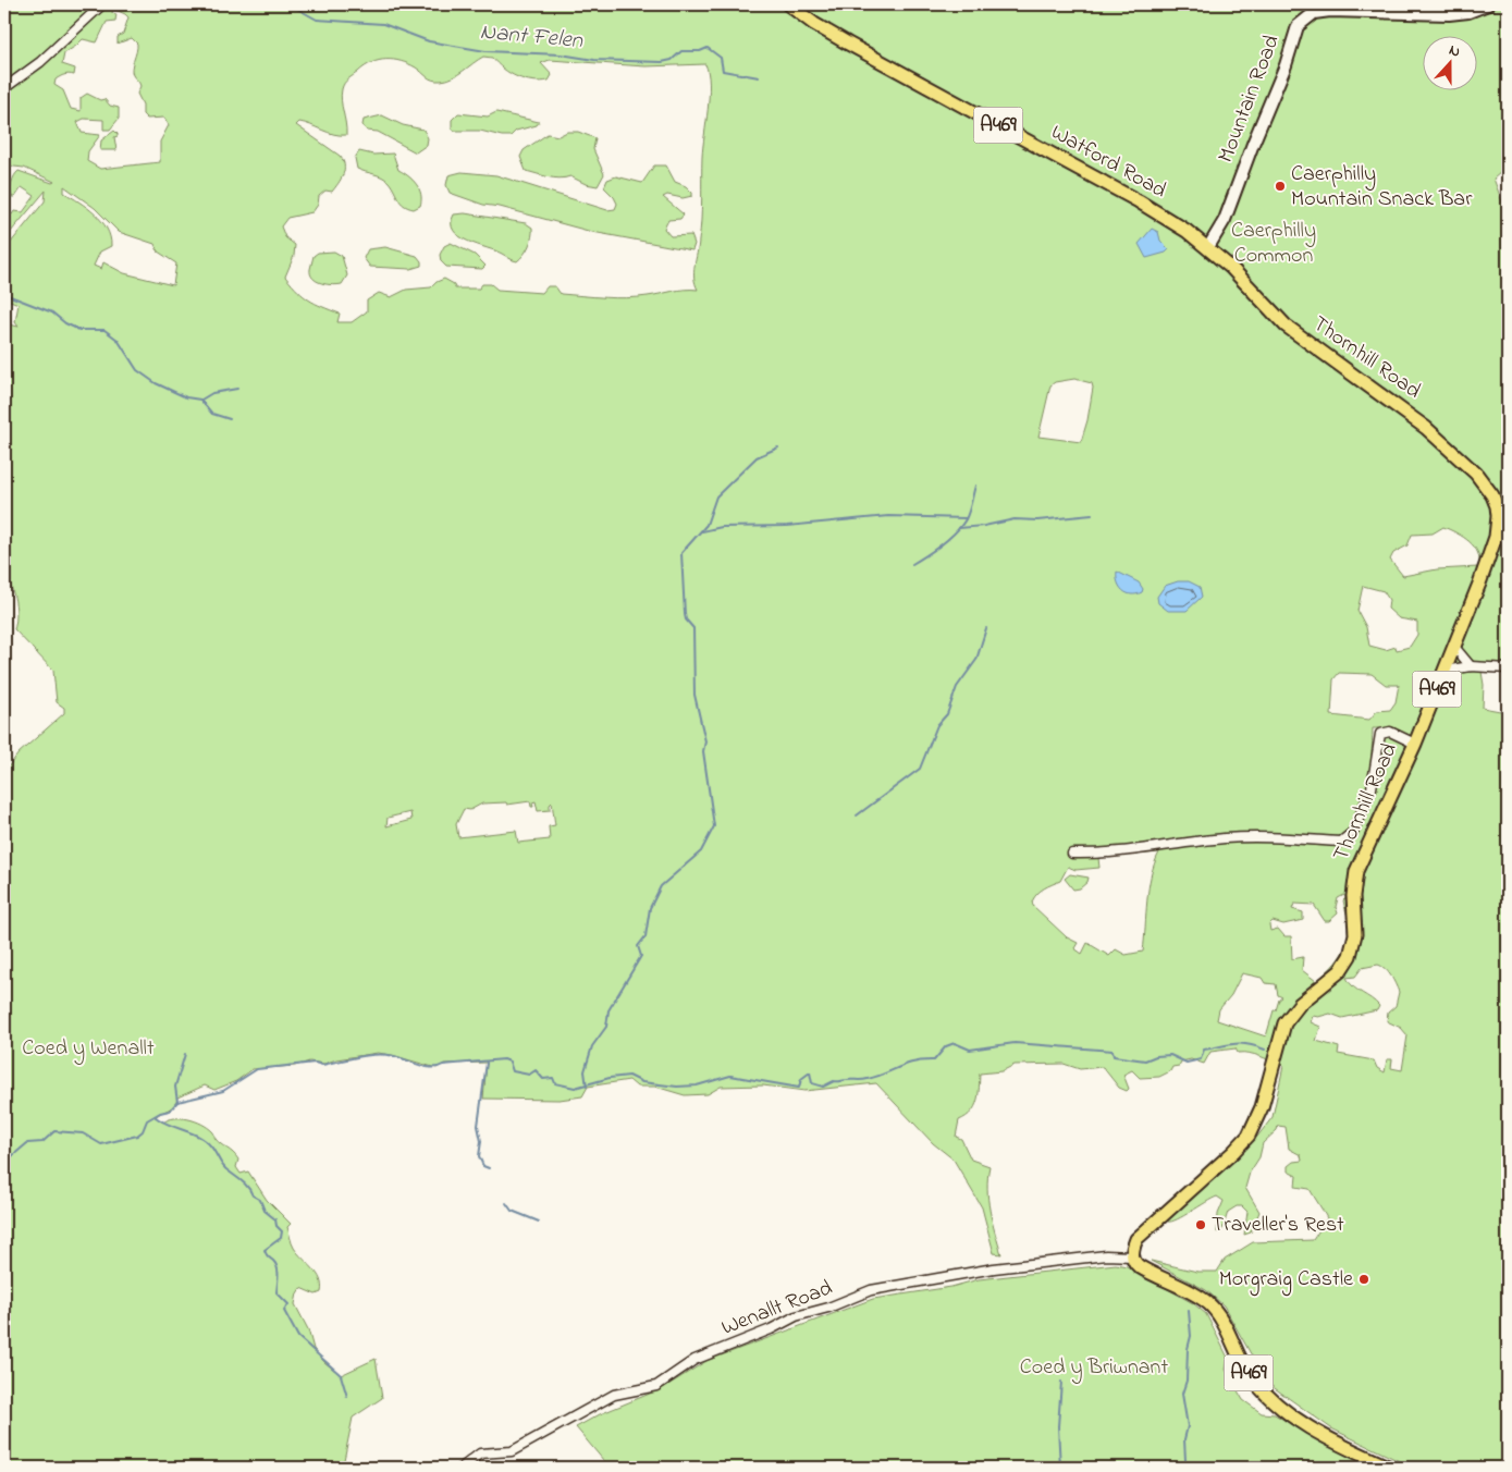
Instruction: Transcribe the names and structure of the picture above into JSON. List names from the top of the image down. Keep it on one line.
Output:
{"streets":{"main road":["Mountain Road","A469","Watford Road","Thornhill Road"],"street":["Wenallt Road"]},"crossings":[["Mountain Road","Watford Road"],["Mountain Road","Thornhill Road"],["A469","Thornhill Road"],["A469","Wenallt Road"],["Watford Road","Thornhill Road"],["Thornhill Road","Wenallt Road"]],"water":["Nant Felen"],"parks":["Caerphilly Common","Coed y Wenallt","Coed y Briwnant"],"places":["Caerphilly Mountain Snack Bar","Traveller's Rest","Morgraig Castle"],"north":"top"}
